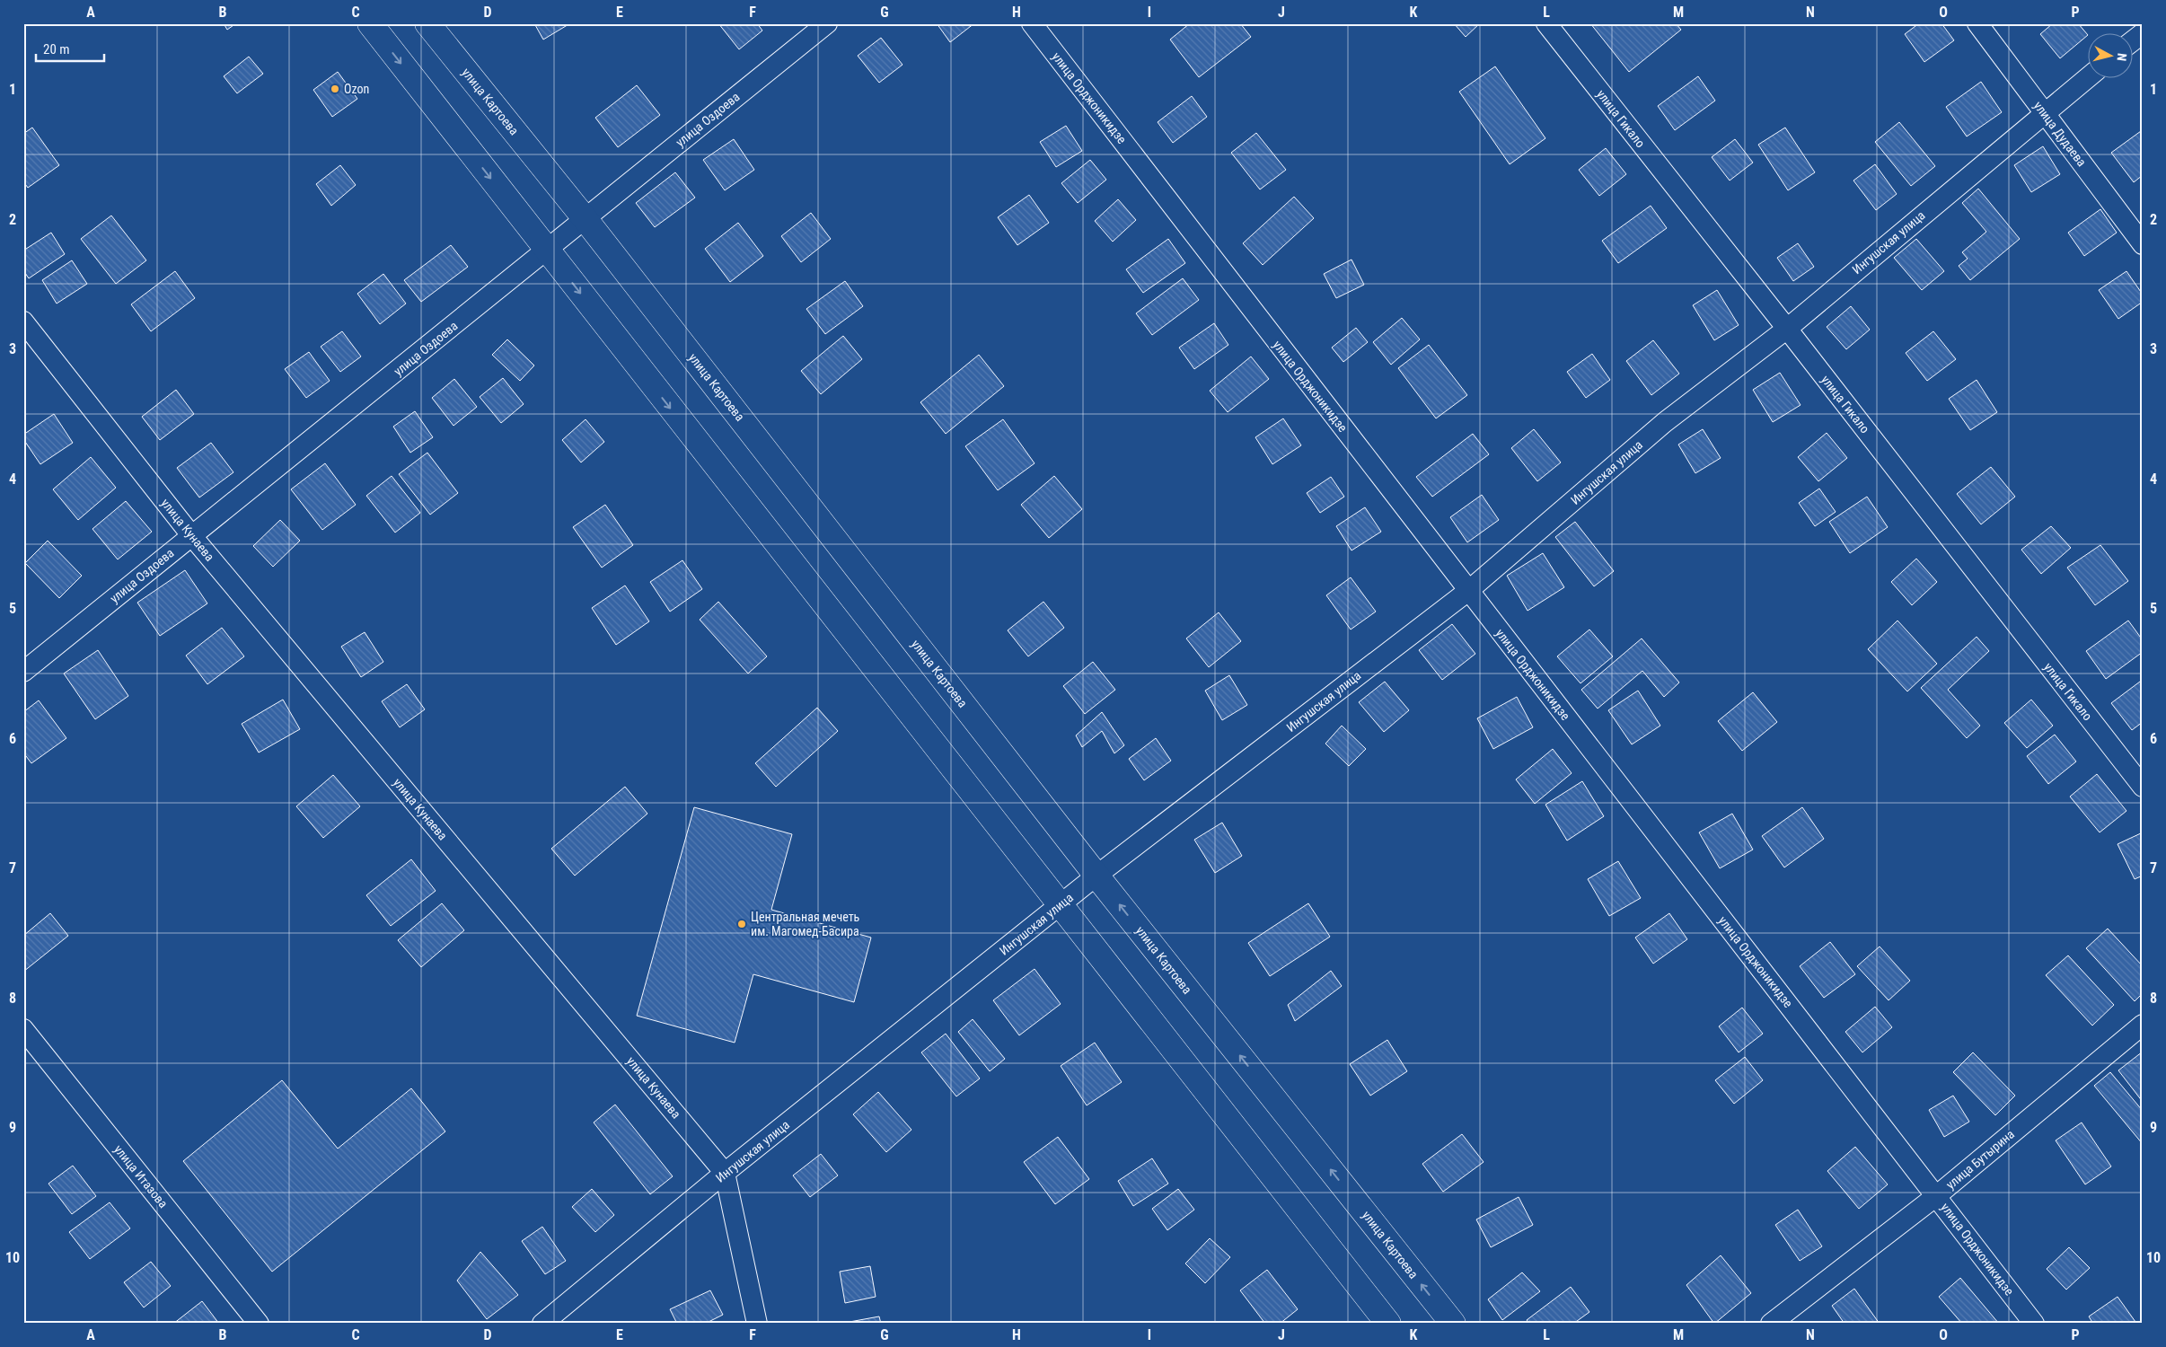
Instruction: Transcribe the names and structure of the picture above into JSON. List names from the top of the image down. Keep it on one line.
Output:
{"streets":{"main road":["улица Картоева"],"street":["улица Орджоникидзе","улица Гикало","улица Оздоева","улица Дудаева","Ингушская улица","улица Кунаева","улица Бутырина","улица Итазова"]},"crossings":[["улица Орджоникидзе","Ингушская улица"],["улица Орджоникидзе","улица Бутырина"],["улица Картоева","улица Оздоева"],["улица Картоева","Ингушская улица"],["улица Гикало","Ингушская улица"],["улица Оздоева","улица Кунаева"],["улица Дудаева","Ингушская улица"],["Ингушская улица","улица Кунаева"]],"places":["Ozon","Центральная мечеть им. Магомед-Басира"],"scale_bar":"20 m","north":"right","grid":{"columns":["A","B","C","D","E","F","G","H","I","J","K","L","M","N","O","P"],"rows":["1","2","3","4","5","6","7","8","9","10"]}}
